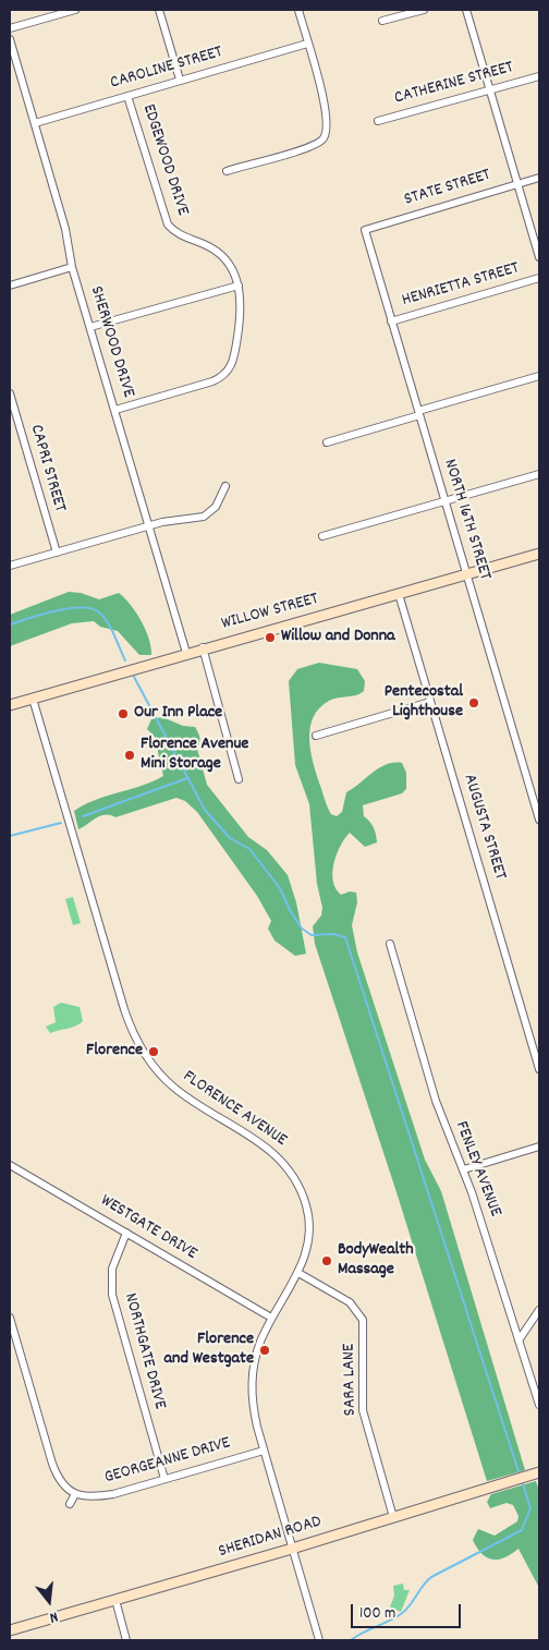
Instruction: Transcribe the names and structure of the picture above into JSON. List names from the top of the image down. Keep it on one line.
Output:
{"streets":{"main road":["WILLOW STREET","SHERIDAN ROAD"],"street":["CAROLINE STREET","CATHERINE STREET","EDGEWOOD DRIVE","STATE STREET","HENRIETTA STREET","SHERWOOD DRIVE","CAPRI STREET","NORTH 16TH STREET","AUGUSTA STREET","FLORENCE AVENUE","FENLEY AVENUE","WESTGATE DRIVE","NORTHGATE DRIVE","SARA LANE","GEORGEANNE DRIVE"]},"crossings":[["CAROLINE STREET","EDGEWOOD DRIVE"],["CAROLINE STREET","SHERWOOD DRIVE"],["EDGEWOOD DRIVE","SHERWOOD DRIVE"],["STATE STREET","NORTH 16TH STREET"],["HENRIETTA STREET","NORTH 16TH STREET"],["SHERWOOD DRIVE","WILLOW STREET"],["NORTH 16TH STREET","WILLOW STREET"],["WILLOW STREET","AUGUSTA STREET"],["WILLOW STREET","FLORENCE AVENUE"],["FLORENCE AVENUE","WESTGATE DRIVE"],["FLORENCE AVENUE","SARA LANE"],["FLORENCE AVENUE","GEORGEANNE DRIVE"],["FLORENCE AVENUE","SHERIDAN ROAD"],["WESTGATE DRIVE","NORTHGATE DRIVE"],["NORTHGATE DRIVE","GEORGEANNE DRIVE"],["SARA LANE","SHERIDAN ROAD"]],"places":["Willow and Donna","Pentecostal Lighthouse","Our Inn Place","Florence Avenue Mini Storage","Florence","BodyWealth Massage","Florence and Westgate"],"scale_bar":"100 m","north":"bottom"}
